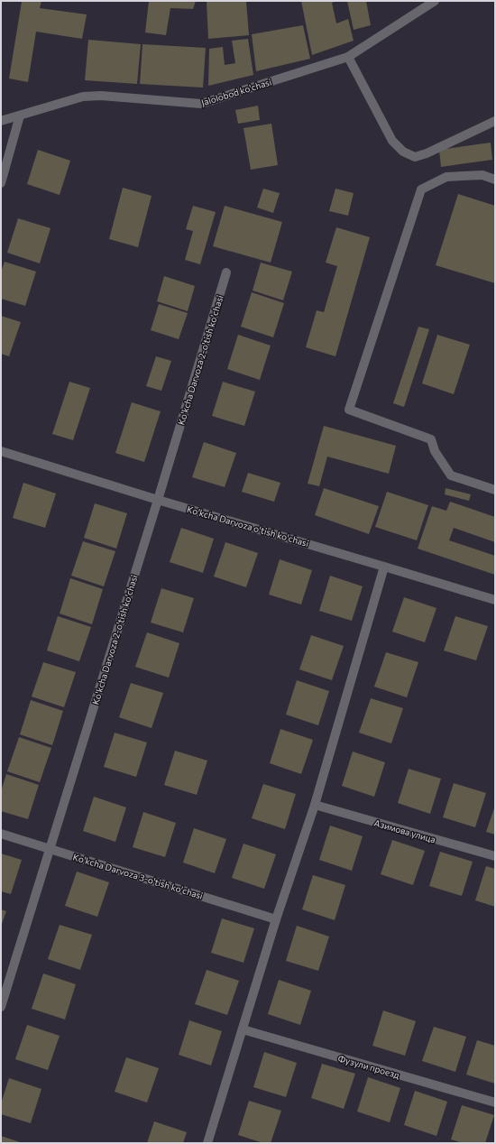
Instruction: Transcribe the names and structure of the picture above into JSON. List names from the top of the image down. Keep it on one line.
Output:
{"streets":{"street":["Jalolobod ko'chasi","Ko'kcha Darvoza 2-o'tish ko'chasi","Ko'kcha Darvoza o'tish ko'chasi","Азимова улица","Ko'kcha Darvoza 3-o'tish ko'chasi","Фузули проезд"]},"crossings":[["Ko'kcha Darvoza 2-o'tish ko'chasi","Ko'kcha Darvoza o'tish ko'chasi"],["Ko'kcha Darvoza 2-o'tish ko'chasi","Ko'kcha Darvoza 3-o'tish ko'chasi"]]}
